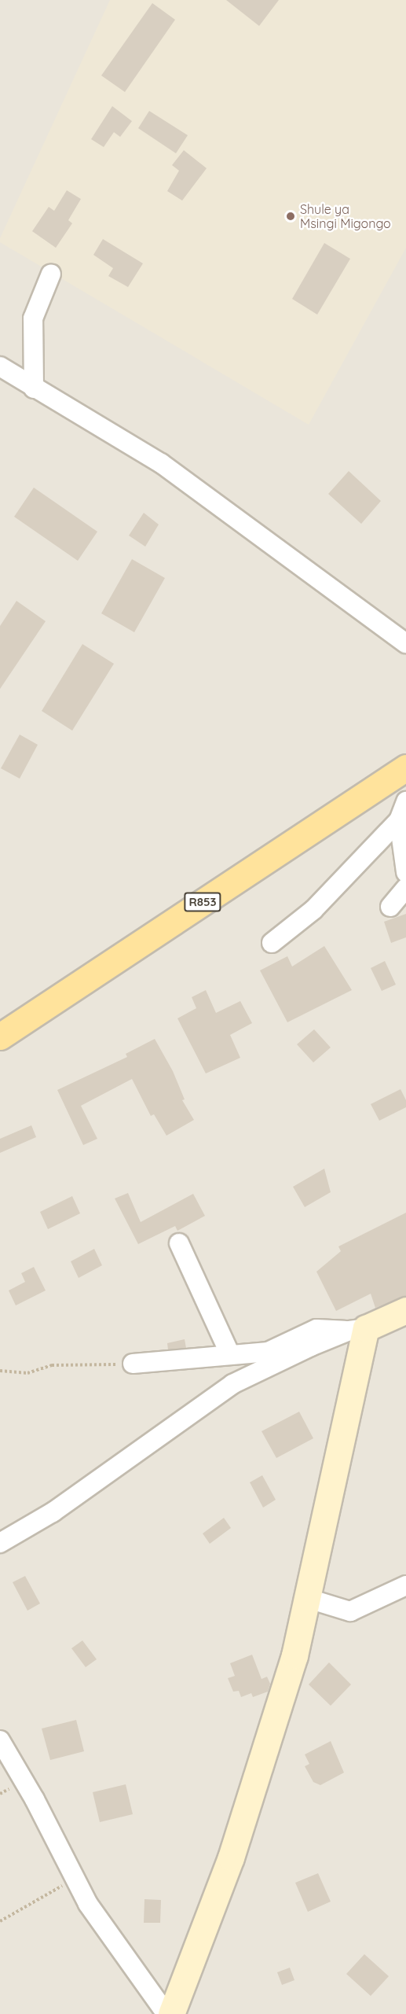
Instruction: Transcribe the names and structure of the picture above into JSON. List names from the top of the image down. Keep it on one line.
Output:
{"streets":{"main road":["R853"]},"places":["Shule ya Msingi Migongo"]}
